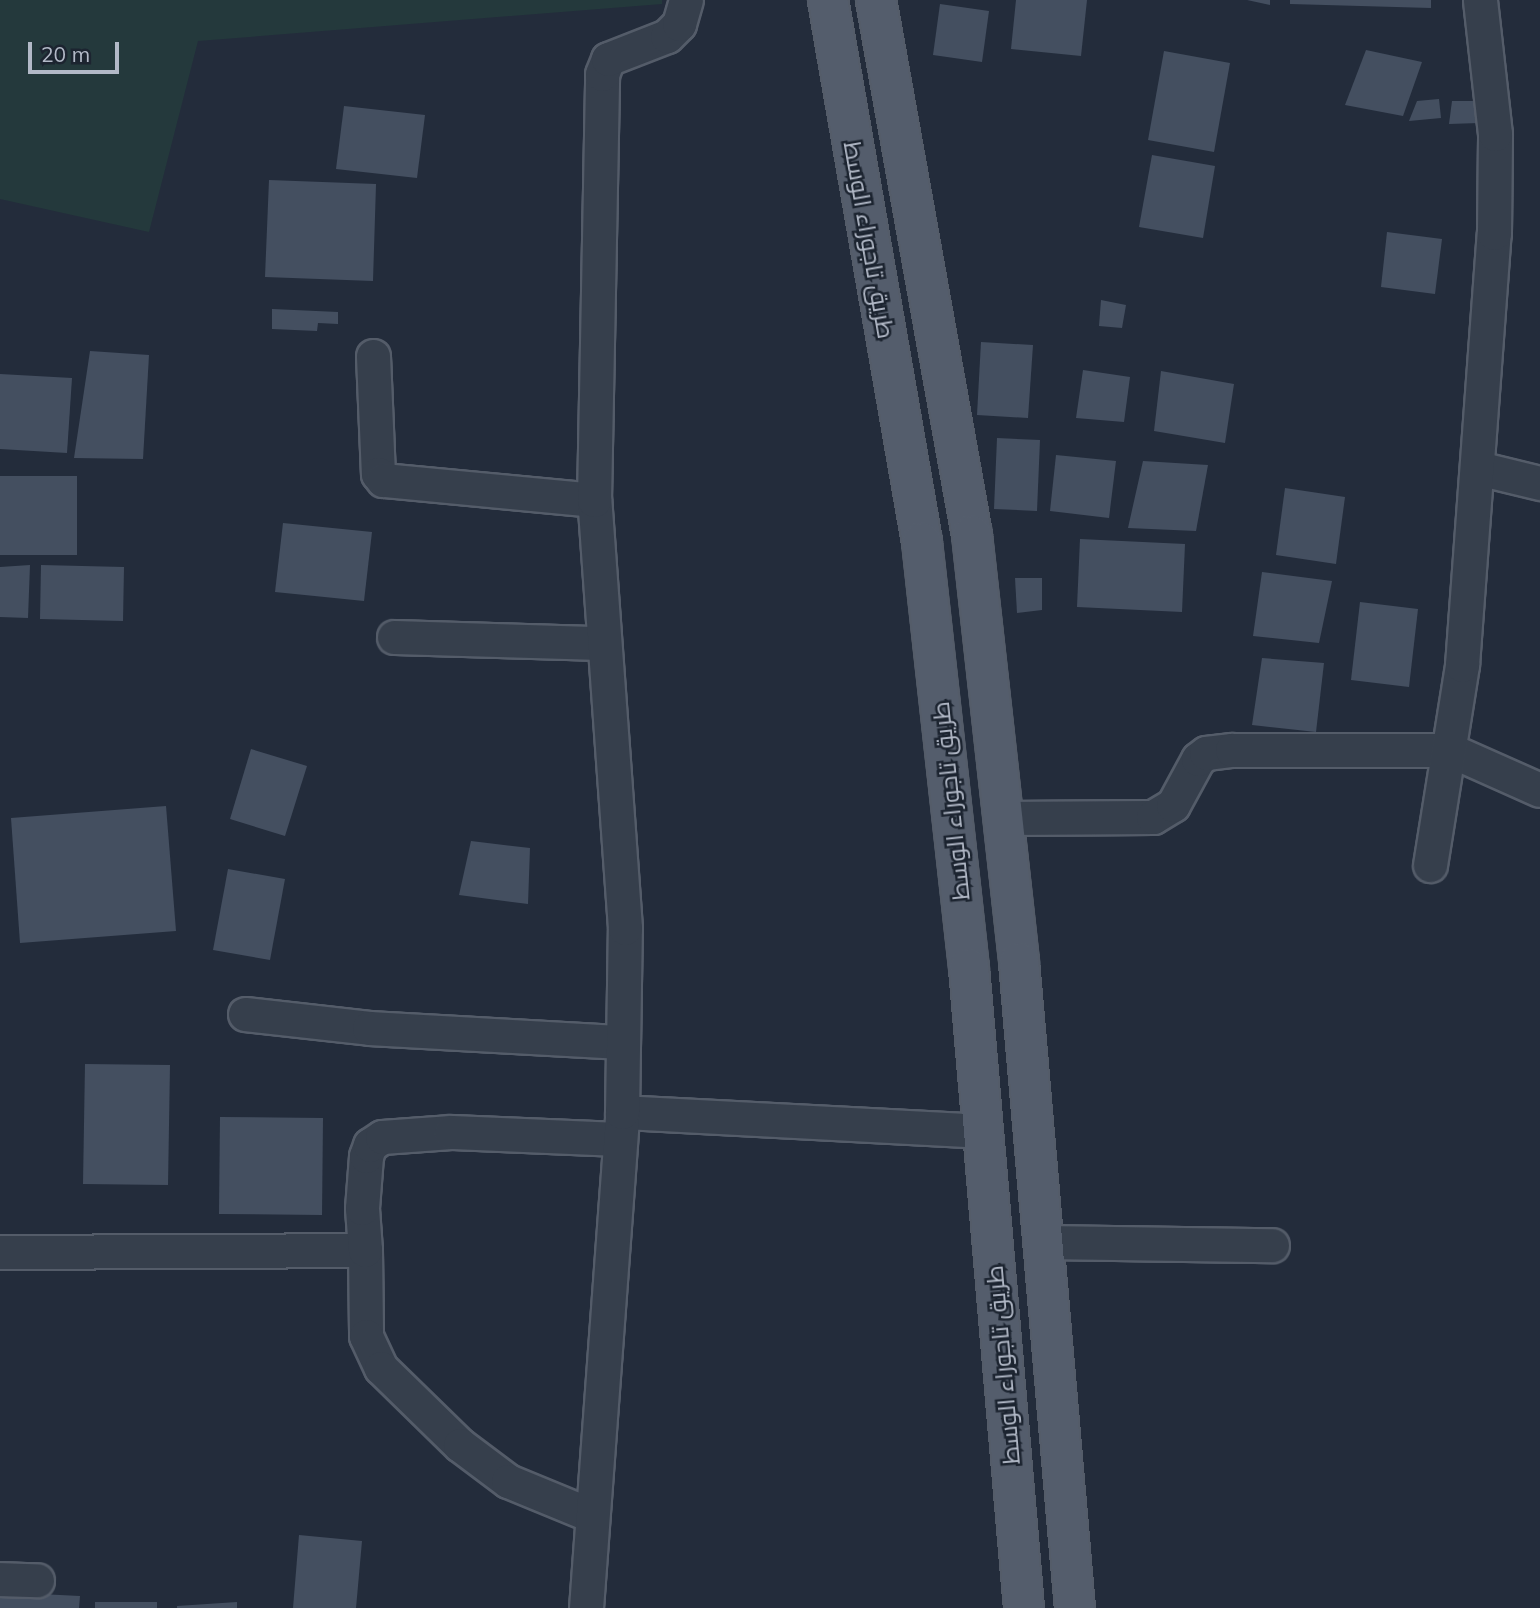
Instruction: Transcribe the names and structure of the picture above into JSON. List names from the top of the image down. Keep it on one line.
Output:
{"streets":{"main road":["طريق تاجوراء الوسط"]},"scale_bar":"20 m"}
